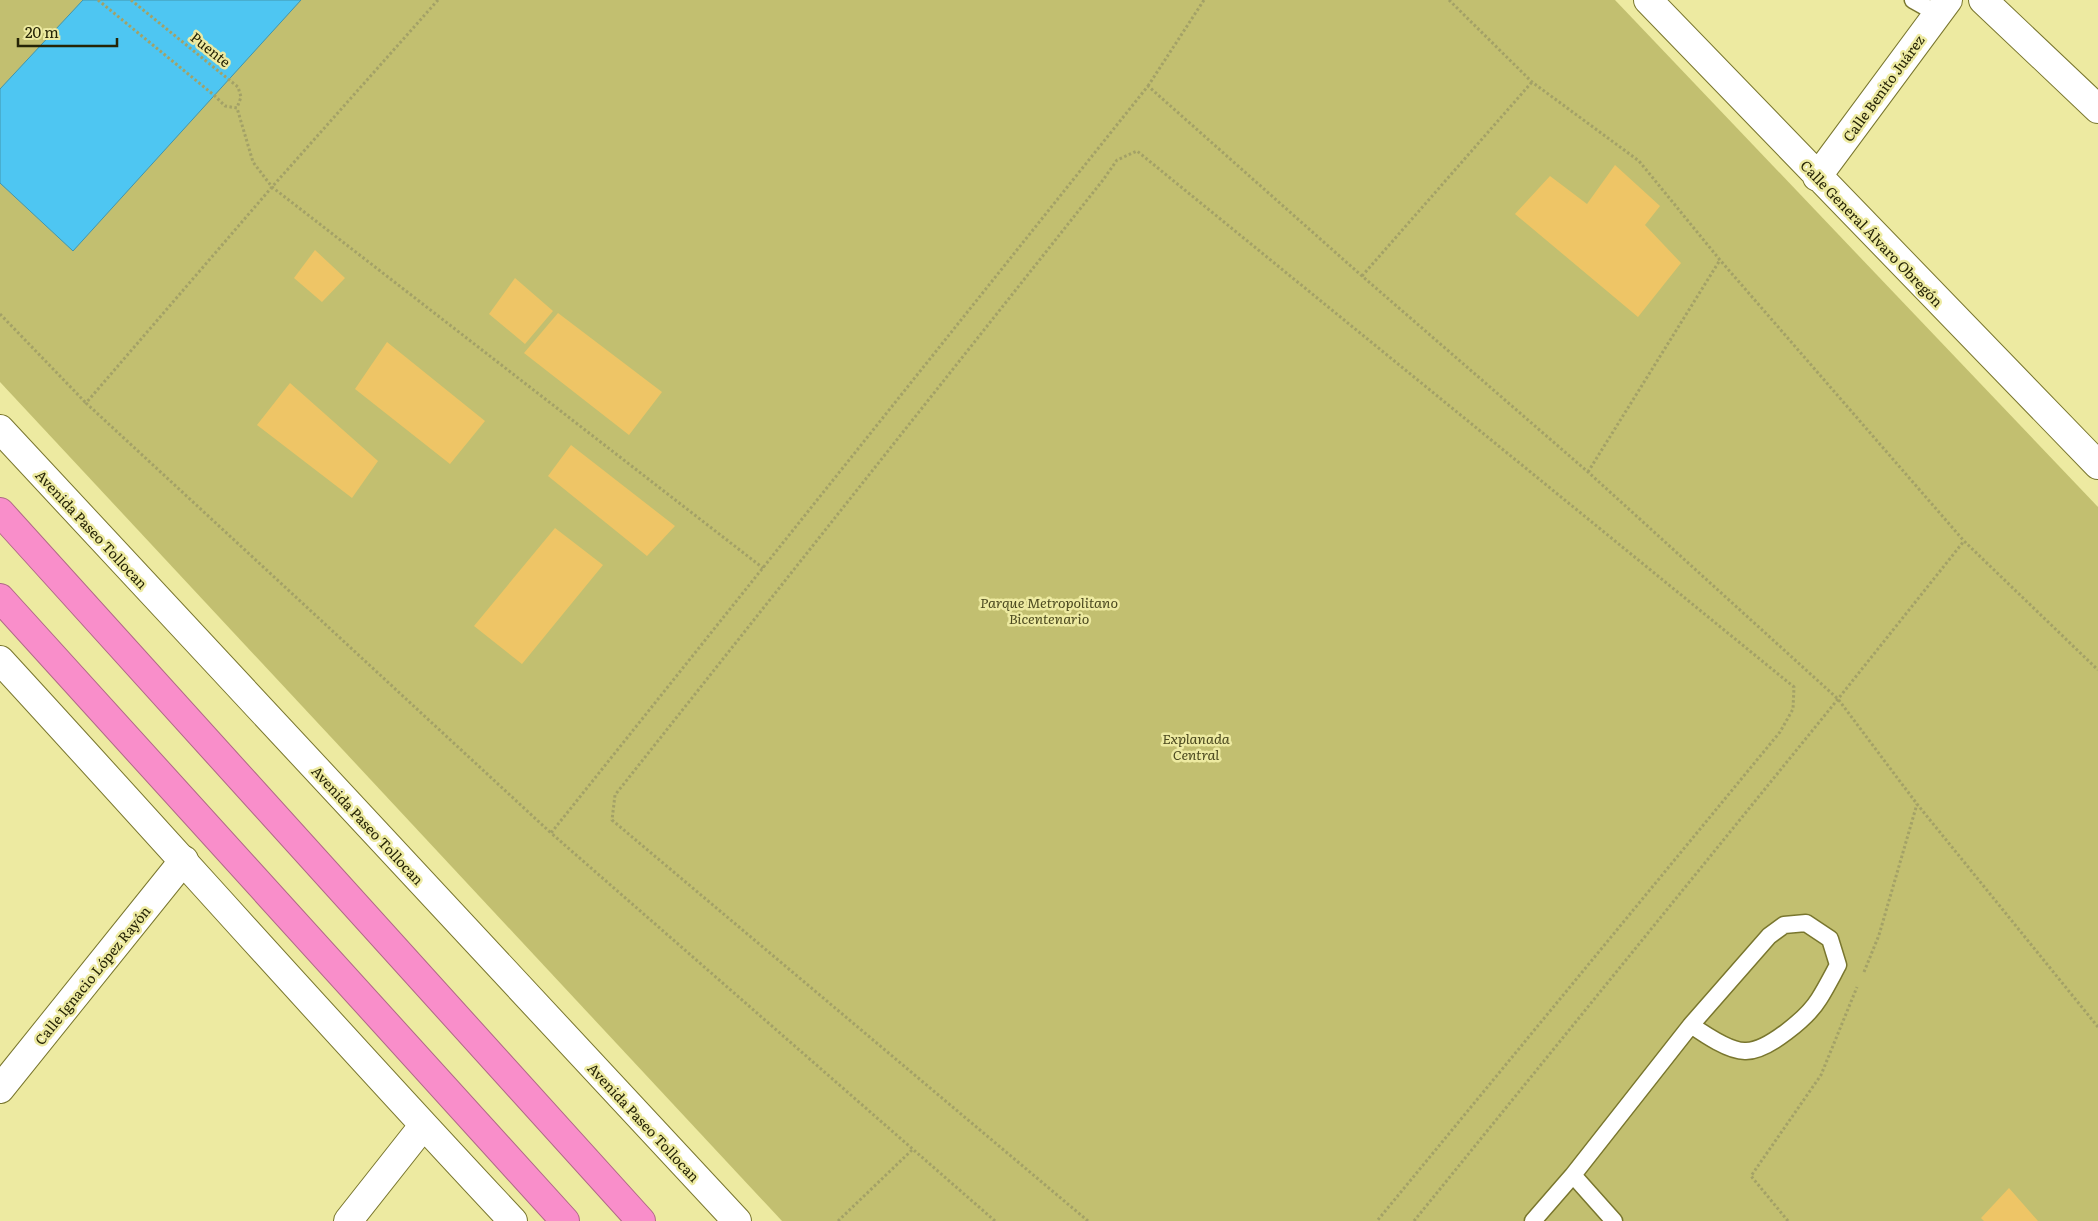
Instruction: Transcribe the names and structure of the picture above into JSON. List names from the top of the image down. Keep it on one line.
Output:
{"streets":{"main road":["Calle Benito Juárez","Calle General Álvaro Obregón","Avenida Paseo Tollocan","Calle Ignacio López Rayón"],"path":["Puente"]},"crossings":[["Calle Benito Juárez","Calle General Álvaro Obregón"]],"parks":["Parque Metropolitano Bicentenario","Explanada Central"],"scale_bar":"20 m"}
